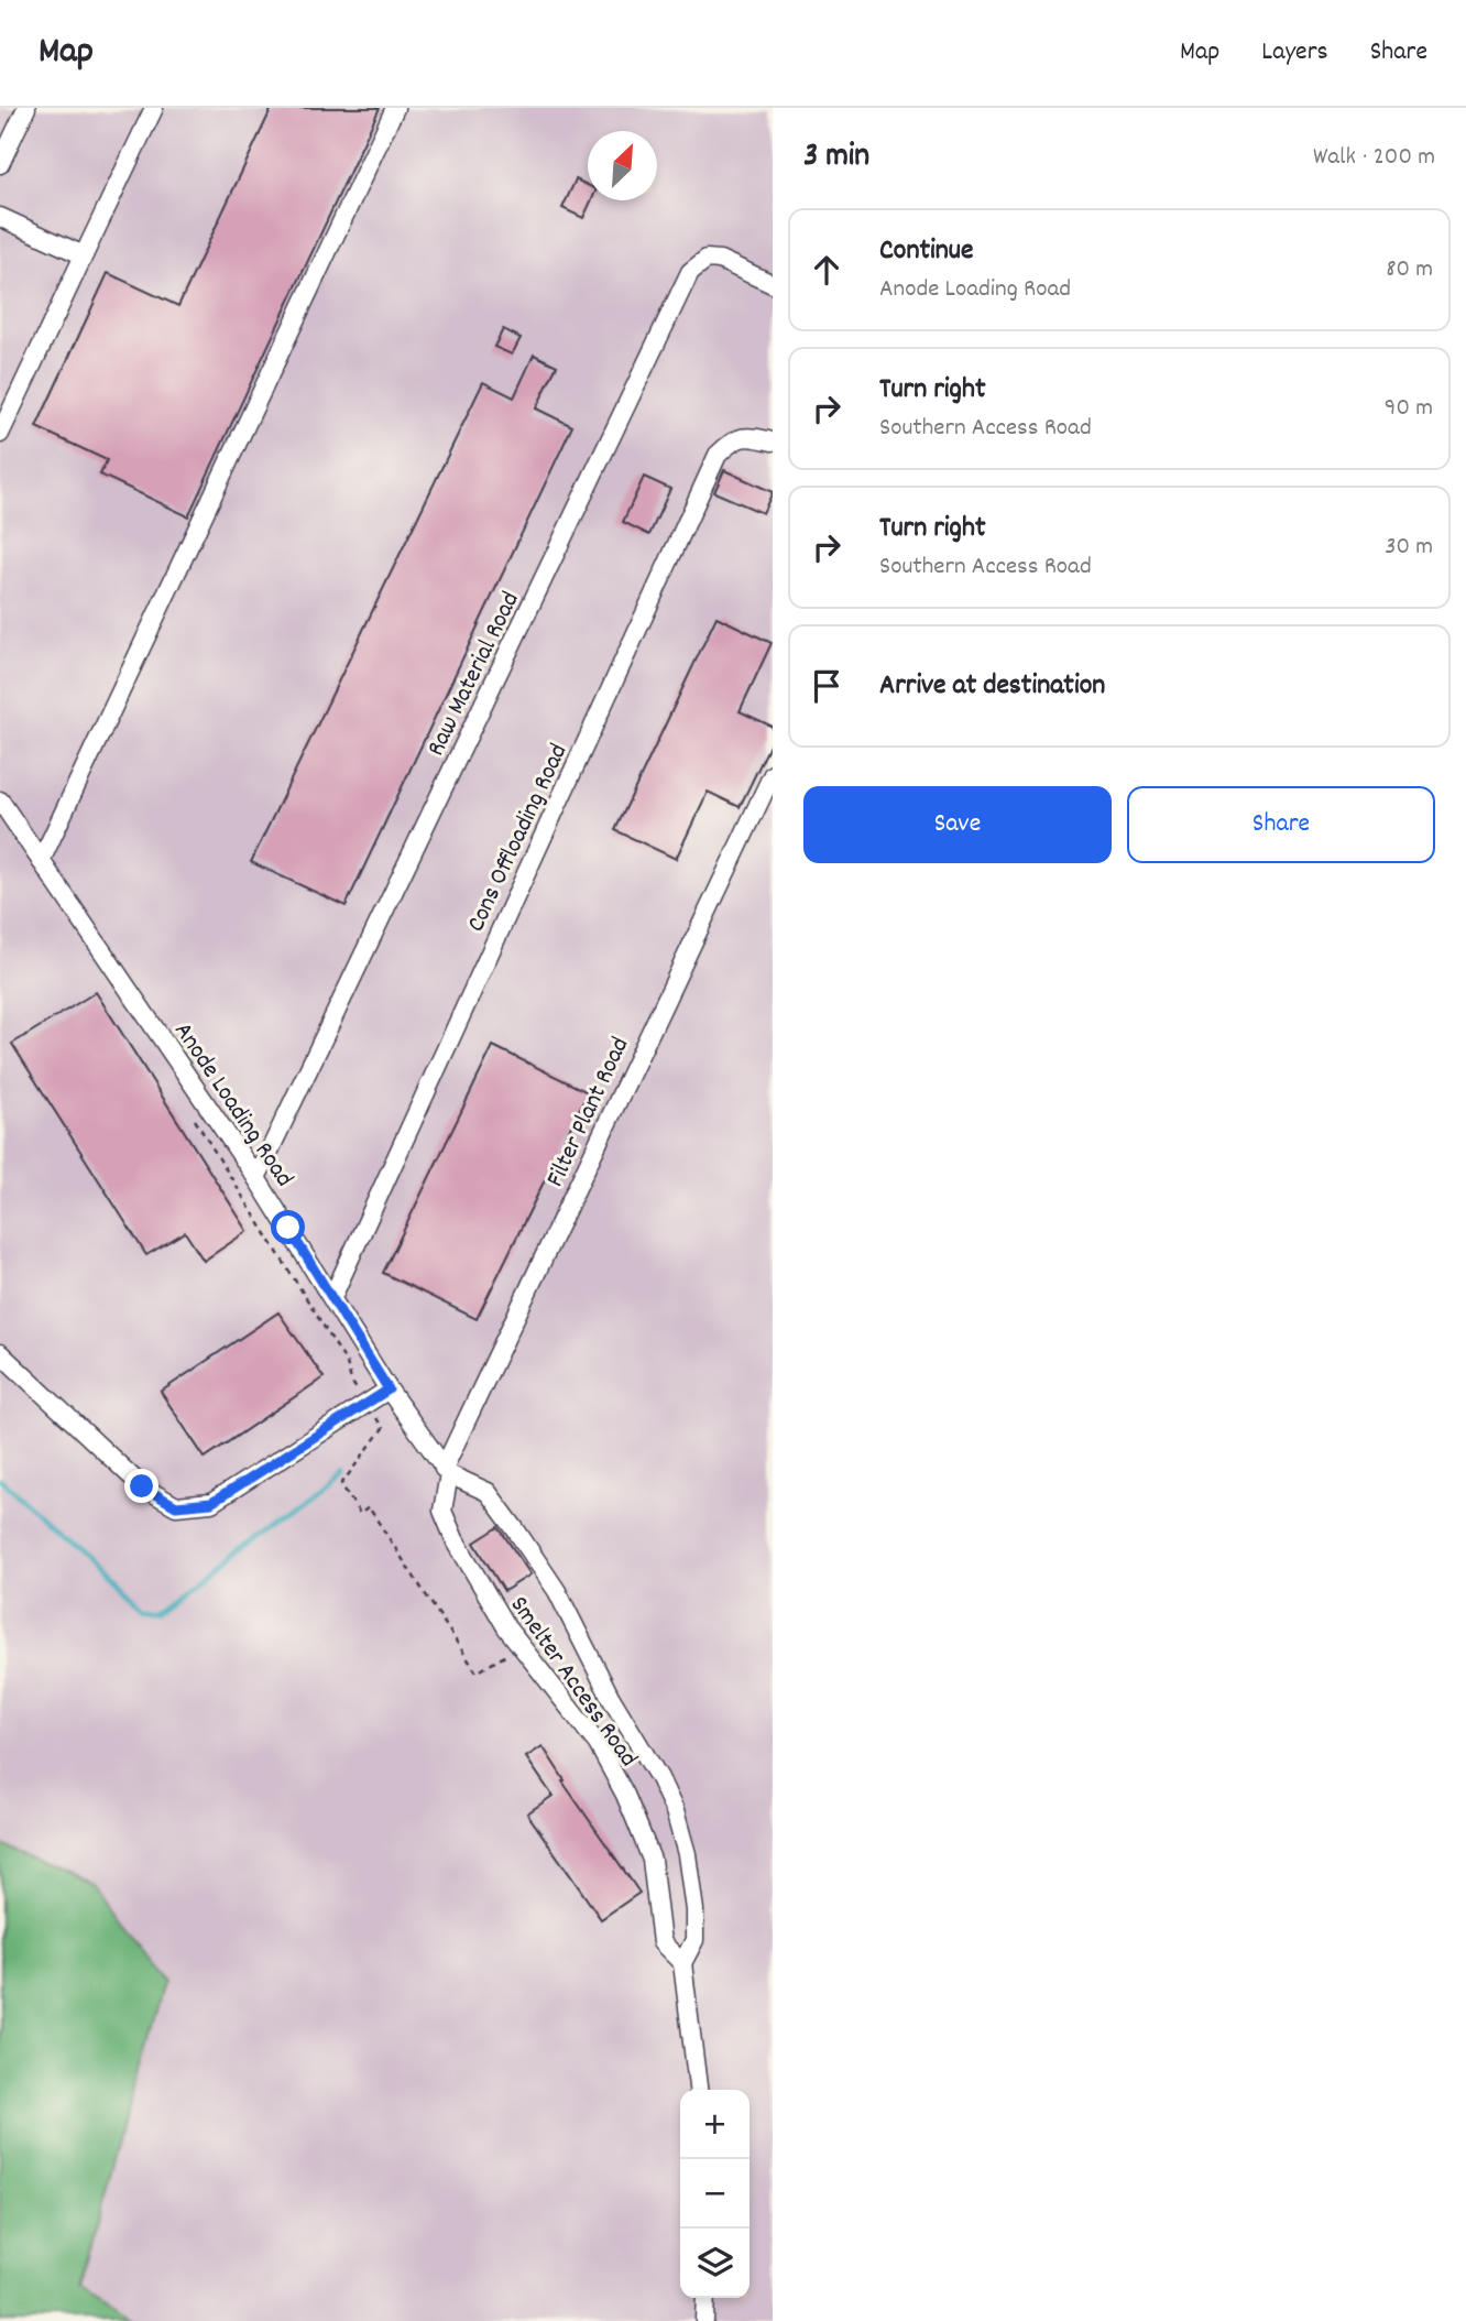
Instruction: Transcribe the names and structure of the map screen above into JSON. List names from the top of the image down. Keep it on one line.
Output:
{"streets":{"lane":["Raw Material Road","Cons Offloading Road","Anode Loading Road","Filter Plant Road","Smelter Access Road"]},"crossings":[["Raw Material Road","Anode Loading Road"],["Cons Offloading Road","Anode Loading Road"],["Anode Loading Road","Filter Plant Road"],["Anode Loading Road","Smelter Access Road"],["Filter Plant Road","Smelter Access Road"]],"north":"top right","page":{"header":"Map","nav":["Map","Layers","Share"],"heading":["3 min","Walk · 200 m"],"list":[["Continue","Anode Loading Road","80 m"],["Turn right","Southern Access Road","90 m"],["Turn right","Southern Access Road","30 m"],"Arrive at destination"],"buttons":["Save","Share"],"map_buttons":["+","−"]}}
